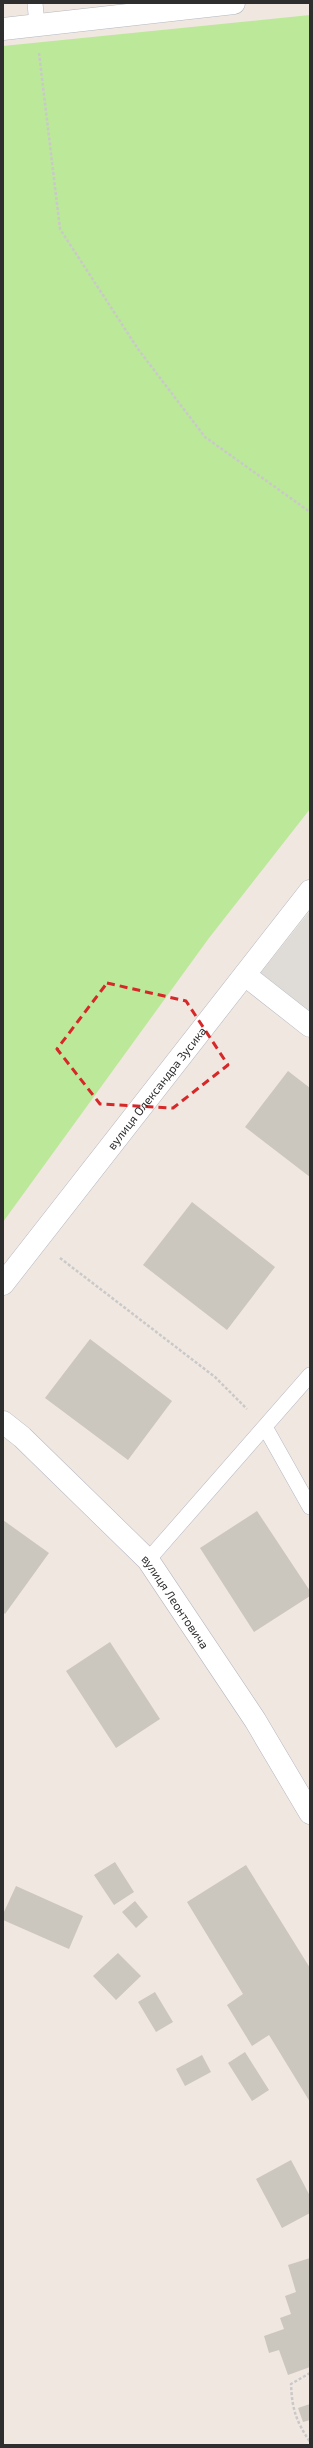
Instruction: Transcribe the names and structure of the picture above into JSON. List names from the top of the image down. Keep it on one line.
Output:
{"streets":{"street":["вулиця Олександра Зусика","вулиця Леонтовича"]}}
